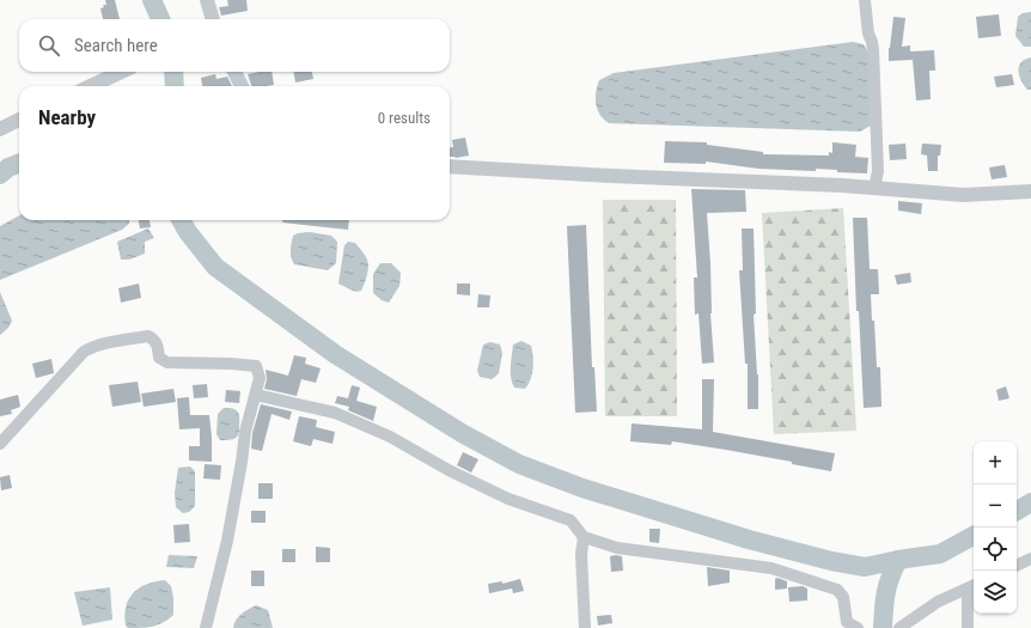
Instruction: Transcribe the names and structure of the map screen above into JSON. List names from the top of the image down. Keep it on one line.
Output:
{"page":{"search":"Search here","heading":["Nearby","0 results"],"map_buttons":["+","−"]}}
